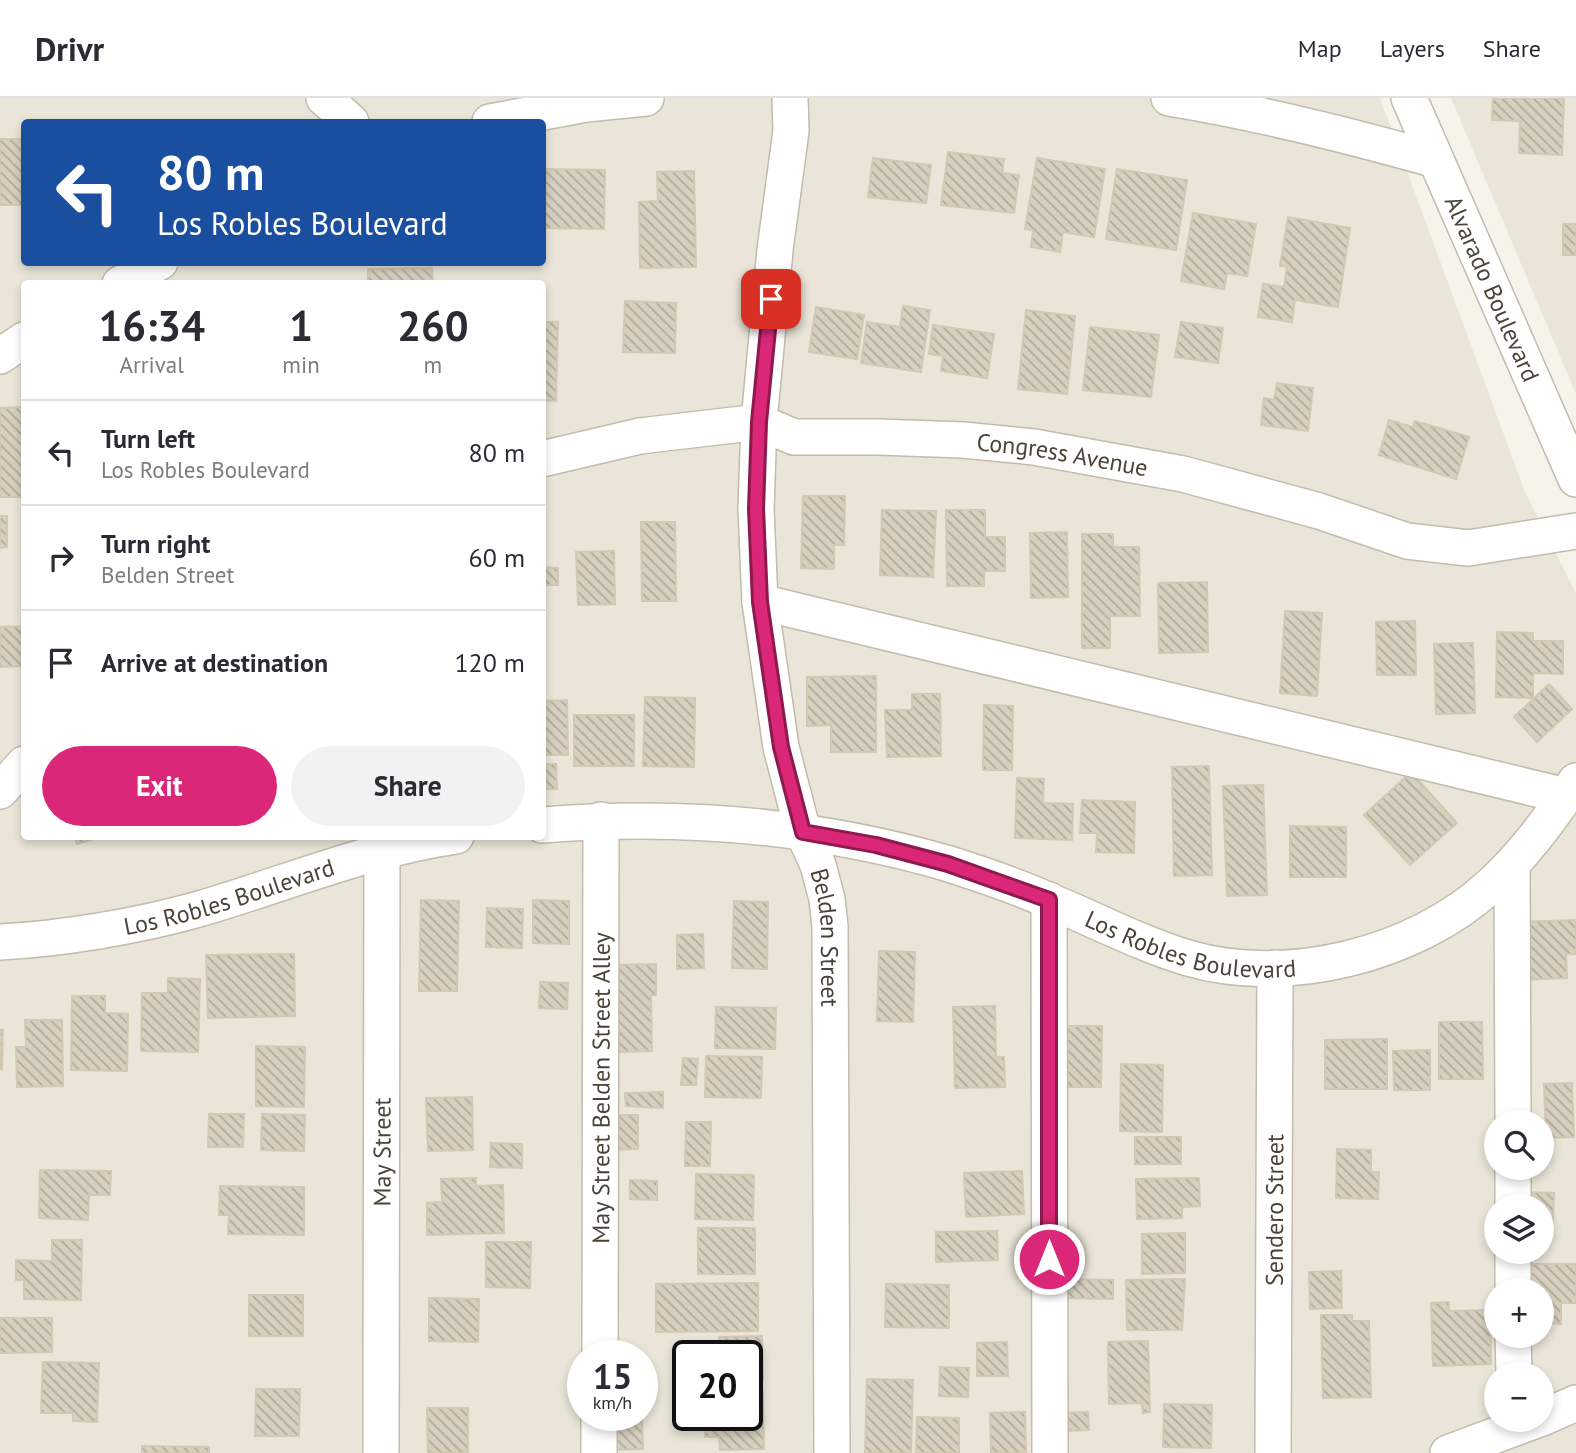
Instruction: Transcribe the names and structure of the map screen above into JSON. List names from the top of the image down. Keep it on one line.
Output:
{"streets":{"street":["Alvarado Boulevard","Congress Avenue","Los Robles Boulevard","Belden Street","May Street Belden Street Alley","May Street","Sendero Street"]},"crossings":[["Congress Avenue","Belden Street"],["Los Robles Boulevard","Belden Street"],["Los Robles Boulevard","May Street Belden Street Alley"],["Los Robles Boulevard","May Street"],["Los Robles Boulevard","Sendero Street"]],"page":{"header":"Drivr","nav":["Map","Layers","Share"],"turn":["80 m","Los Robles Boulevard"],"eta":["16:34","Arrival","1","min","260","m"],"list":[{"name":"Turn left","note":"Los Robles Boulevard","value":"80 m"},{"name":"Turn right","note":"Belden Street","value":"60 m"},{"name":"Arrive at destination","value":"120 m"}],"buttons":["Exit","Share"],"map_buttons":["+","−"],"speed":"15 km/h","limit":"20"}}
